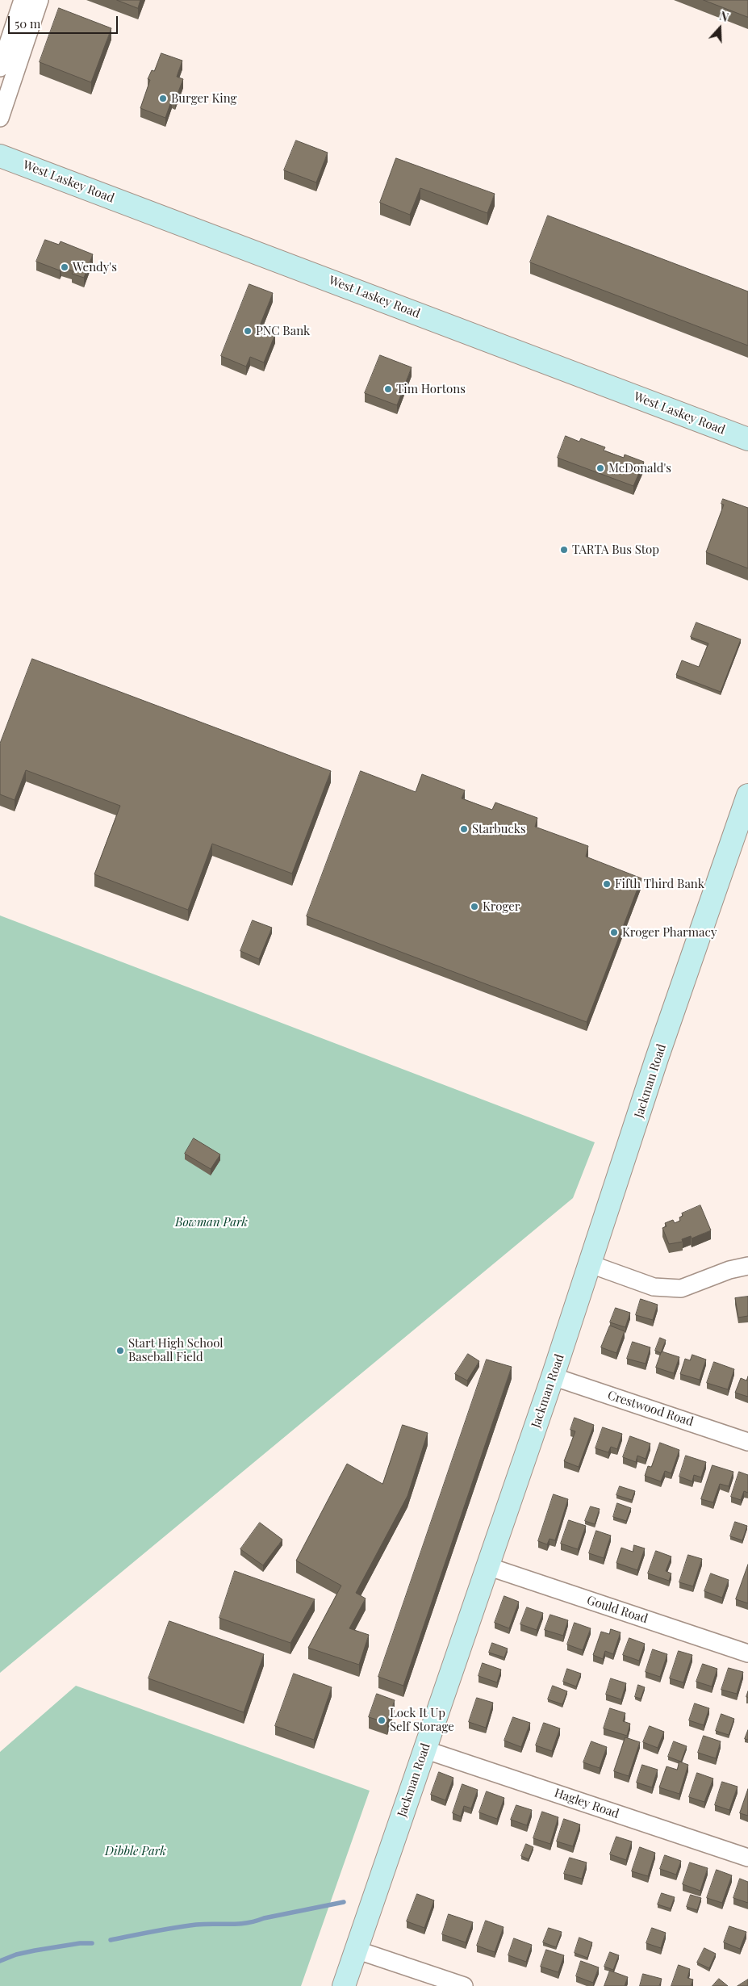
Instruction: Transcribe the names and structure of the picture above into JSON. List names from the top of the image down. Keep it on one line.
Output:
{"streets":{"main road":["West Laskey Road","Jackman Road"],"street":["Crestwood Road","Gould Road","Hagley Road"]},"crossings":[["Jackman Road","Crestwood Road"],["Jackman Road","Gould Road"],["Jackman Road","Hagley Road"]],"parks":["Bowman Park","Dibble Park"],"places":["Burger King","Wendy's","PNC Bank","Tim Hortons","McDonald's","TARTA Bus Stop","Starbucks","Fifth Third Bank","Kroger","Kroger Pharmacy","Start High School Baseball Field","Lock It Up Self Storage"],"scale_bar":"50 m","north":"top"}
